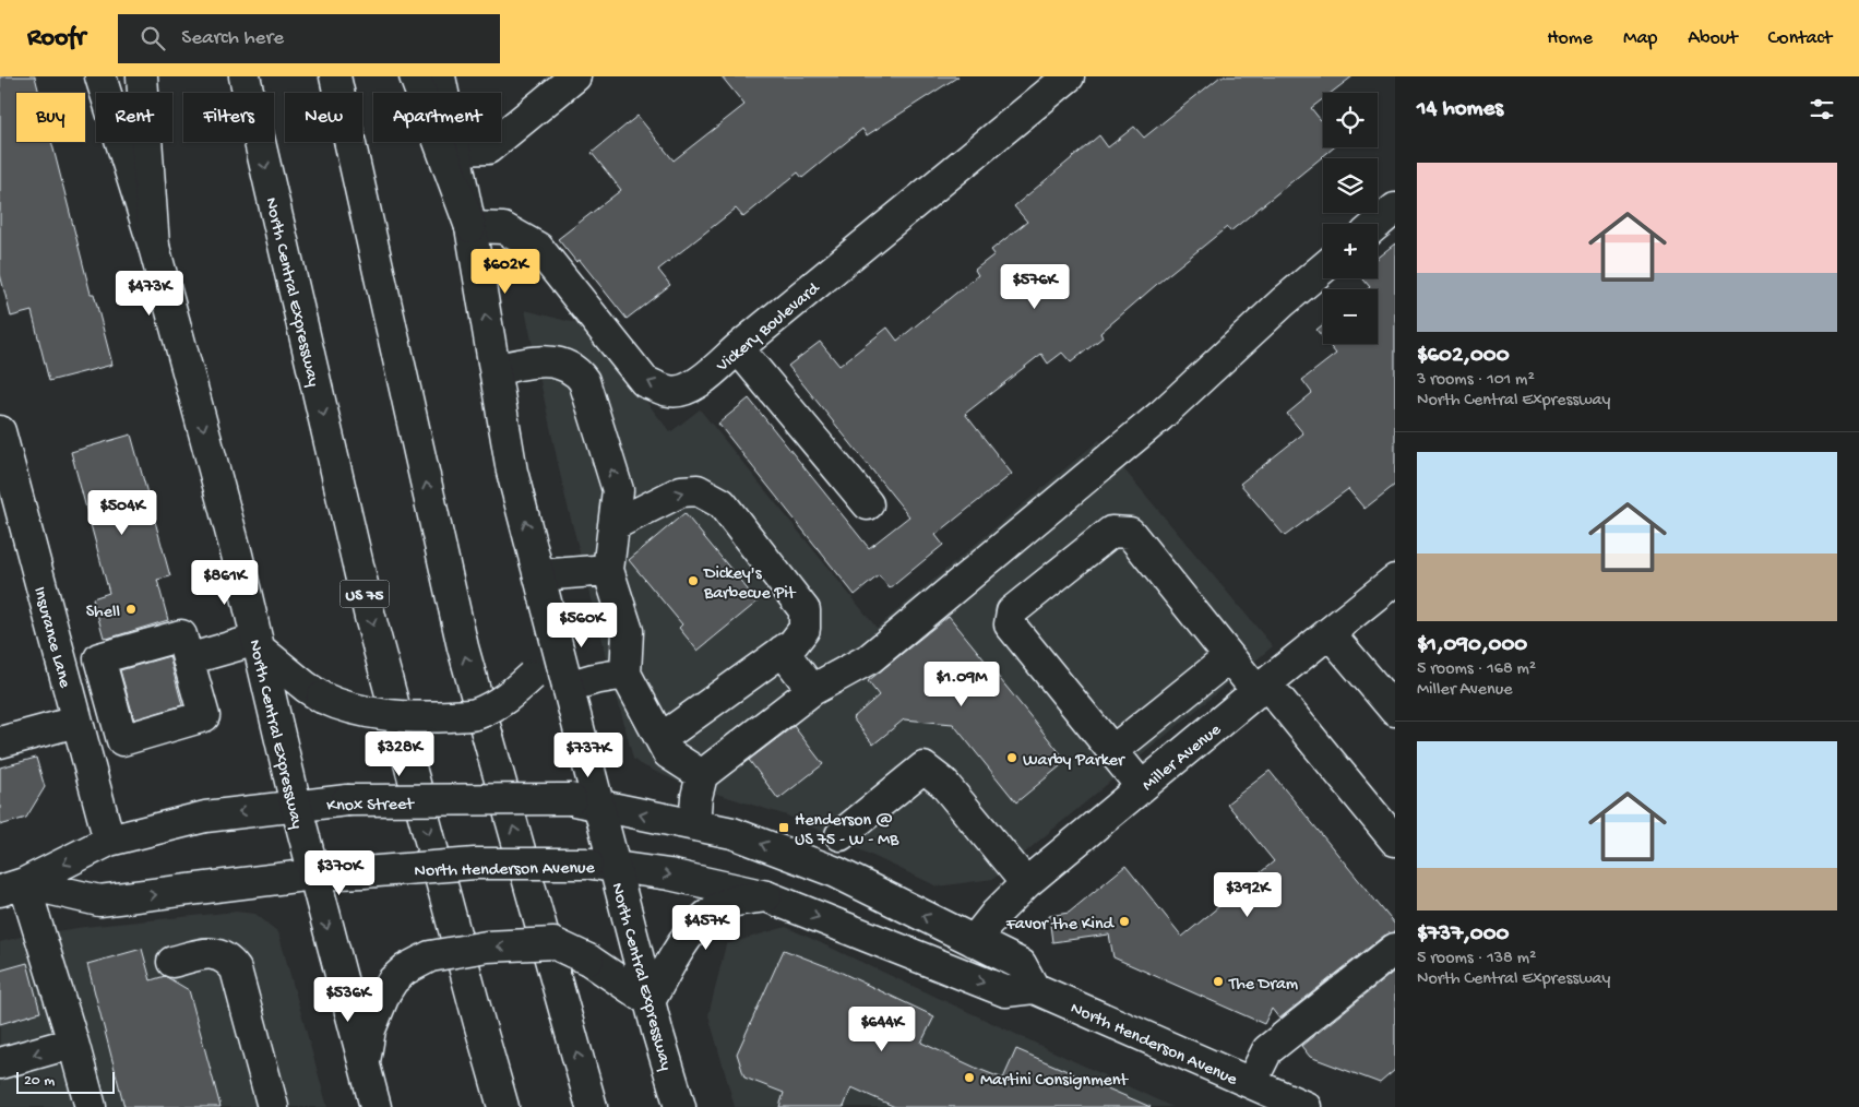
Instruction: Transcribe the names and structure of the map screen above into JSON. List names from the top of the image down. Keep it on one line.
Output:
{"streets":{"main road":["North Central Expressway","Vickery Boulevard","US 75","Insurance Lane","Miller Avenue","Knox Street","North Henderson Avenue"]},"crossings":[["North Central Expressway","Vickery Boulevard"],["North Central Expressway","Knox Street"],["North Central Expressway","North Henderson Avenue"],["Insurance Lane","Knox Street"]],"one_way":["Vickery Boulevard"],"places":{"other":["Dickey's Barbecue Pit","Shell","Warby Parker","Favor the Kind","The Dram","Martini Consignment"],"transit":["Henderson @ US 75 - W - MB"]},"scale_bar":"20 m","page":{"header":"Roofr","search":"Search here","nav":["Home","Map","About","Contact"],"heading":"14 homes","map_buttons":["+","−"],"chip":["Buy","Rent","Filters","New","Apartment"],"list":[{"name":"$602,000","note":"3 rooms · 101 m² · North Central Expressway"},{"name":"$1,090,000","note":"5 rooms · 168 m² · Miller Avenue"},{"name":"$737,000","note":"5 rooms · 138 m² · North Central Expressway"}],"price":["$602K","$576K","$473K","$504K","$861K","$560K","$1.09M","$328K","$737K","$370K","$392K","$457K","$536K","$644K"],"scale":"20 m"}}
